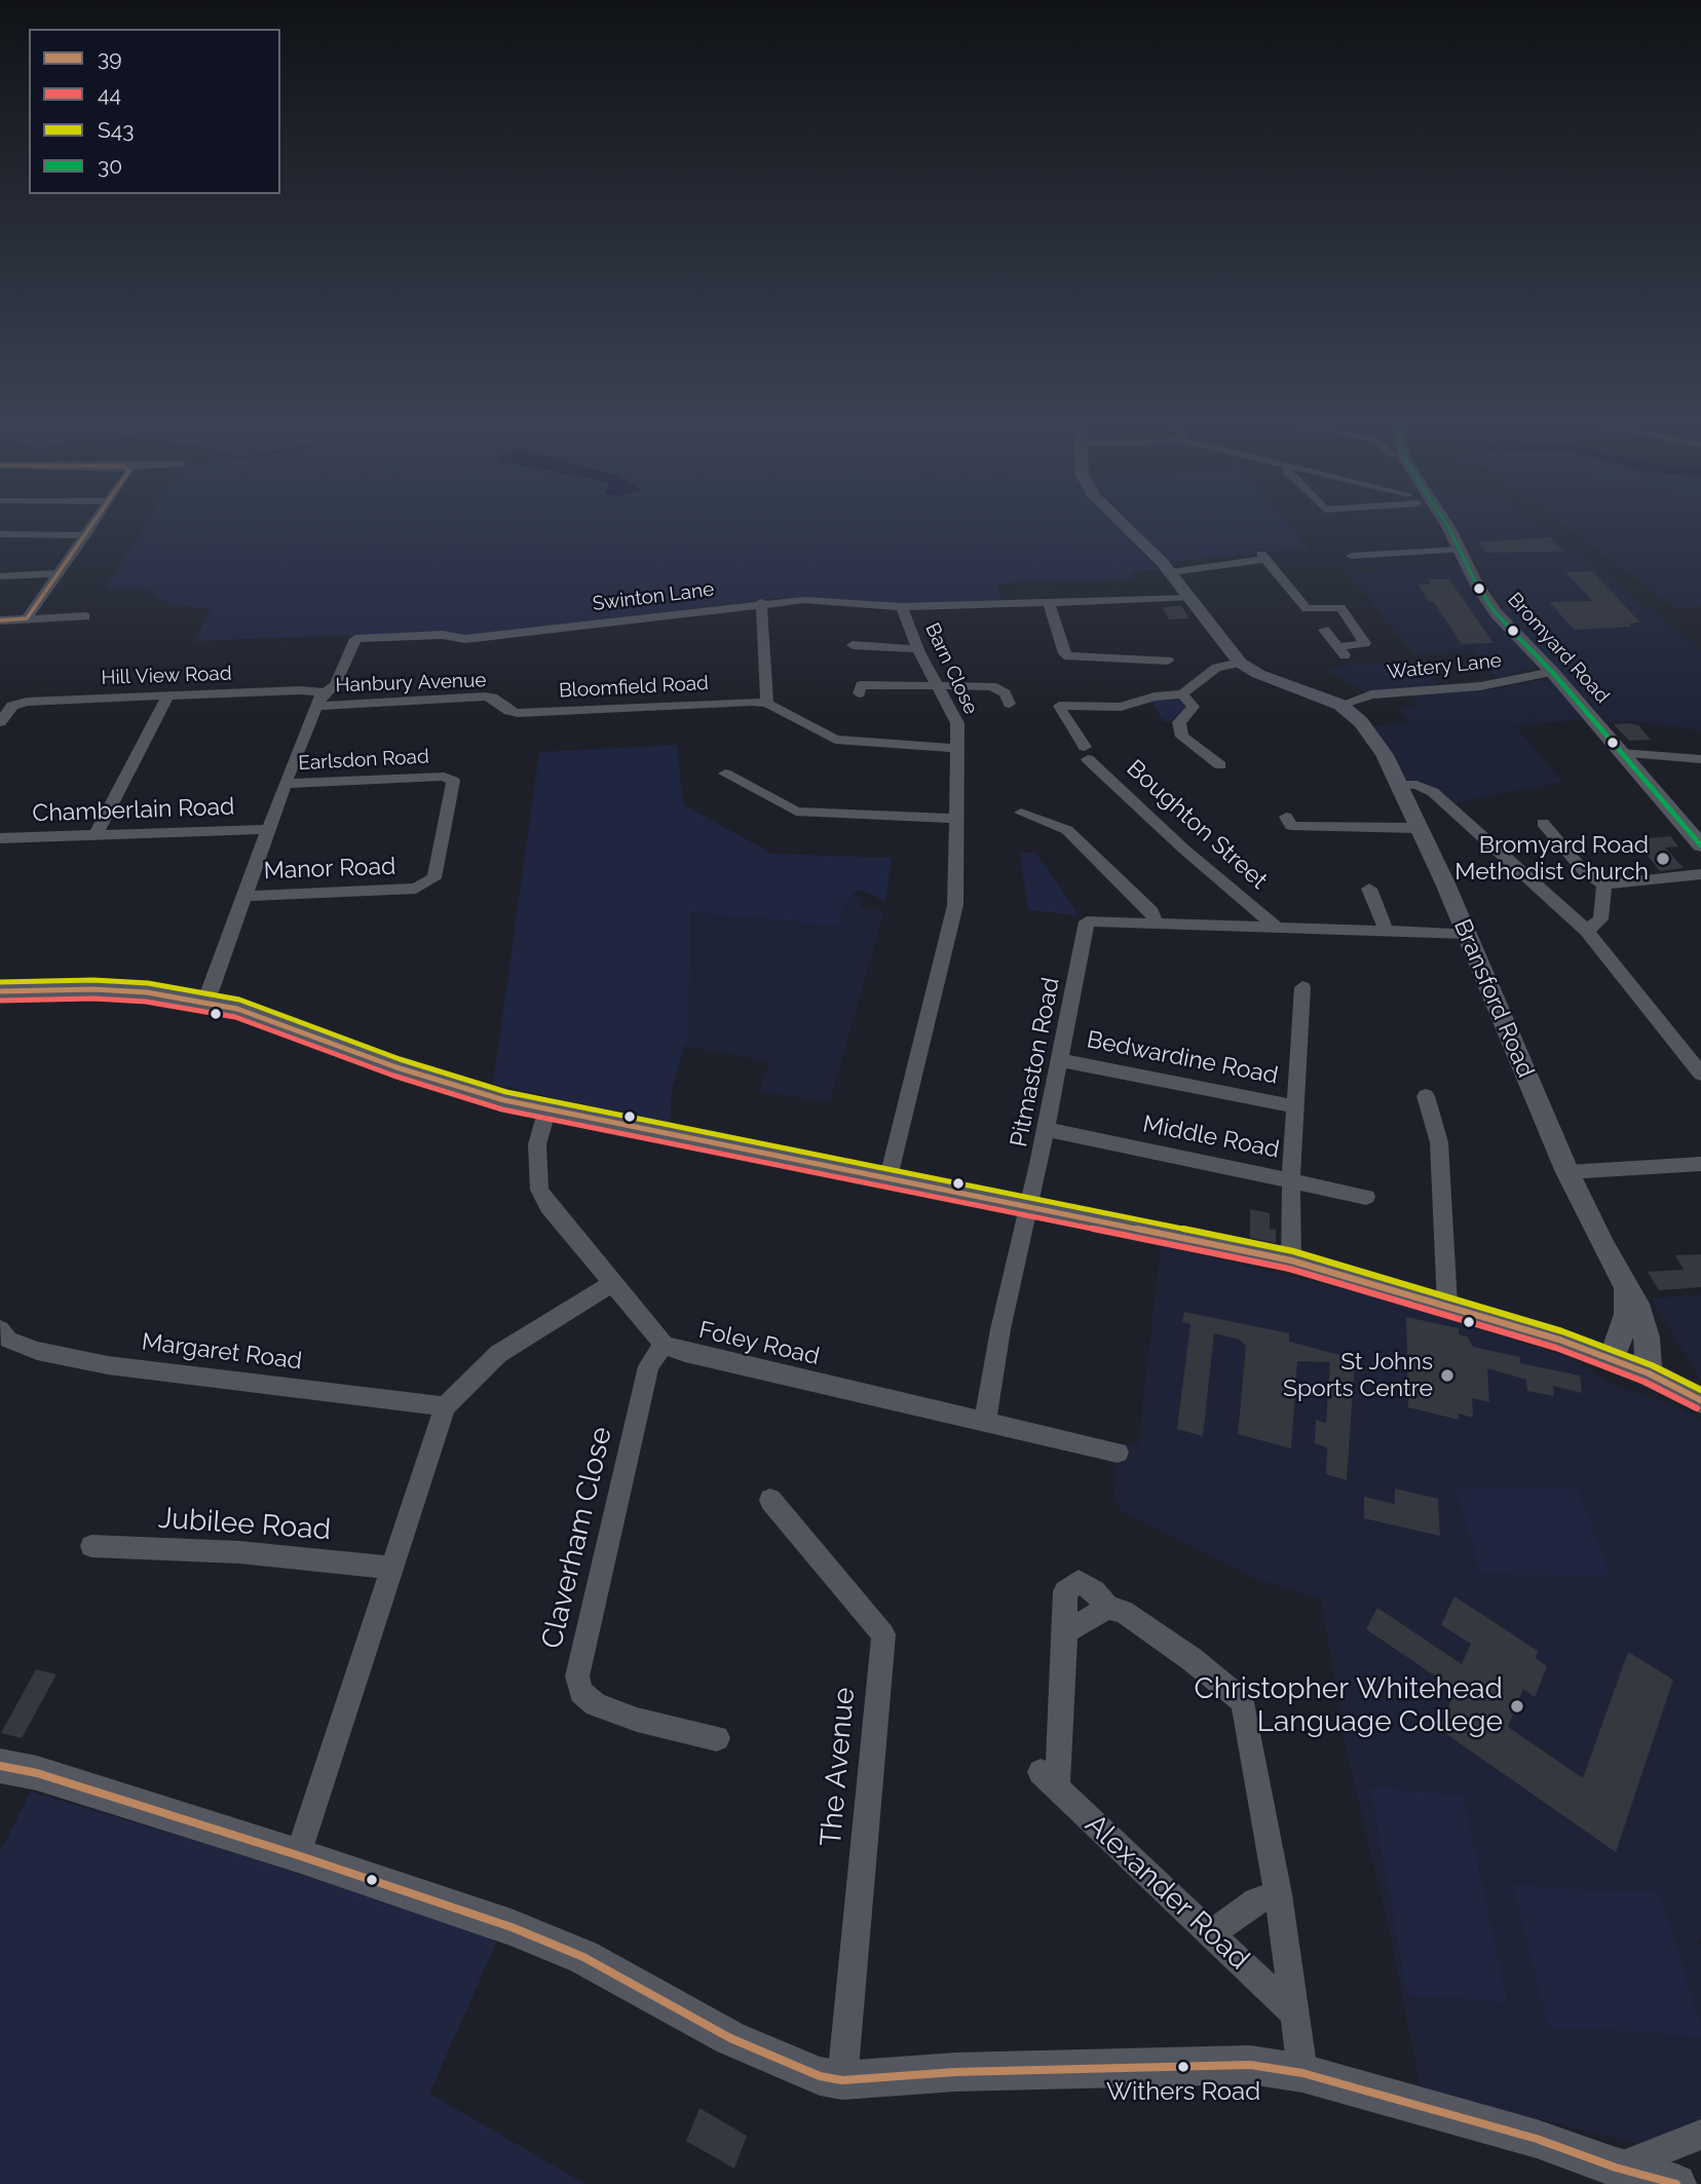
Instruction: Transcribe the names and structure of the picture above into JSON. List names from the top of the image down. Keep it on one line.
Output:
{"streets":{"main road":["Bromyard Road","Bransford Road"],"street":["Swinton Lane","Watery Lane","Barn Close","Hill View Road","Hanbury Avenue","Bloomfield Road","Earlsdon Road","Chamberlain Road","Boughton Street","Manor Road","Bedwardine Road","Pitmaston Road","Middle Road","Foley Road","Margaret Road","Jubilee Road","Claverham Close","The Avenue","Alexander Road"]},"crossings":[["Swinton Lane","Barn Close"],["Swinton Lane","Hill View Road"],["Swinton Lane","Hanbury Avenue"],["Swinton Lane","Earlsdon Road"],["Swinton Lane","Chamberlain Road"],["Swinton Lane","Manor Road"],["Swinton Lane","Bransford Road"],["Bromyard Road","Watery Lane"],["Watery Lane","Bransford Road"],["Hanbury Avenue","Bloomfield Road"],["Earlsdon Road","Manor Road"],["Bedwardine Road","Pitmaston Road"],["Pitmaston Road","Middle Road"],["Pitmaston Road","Foley Road"],["Foley Road","Claverham Close"]],"places":["Bromyard Road Methodist Church","St Johns Sports Centre","Christopher Whitehead Language College","Withers Road"],"lines":["transit line 39","transit line 30","transit line S43","transit line 44"],"legend":["39","44","S43","30"]}
